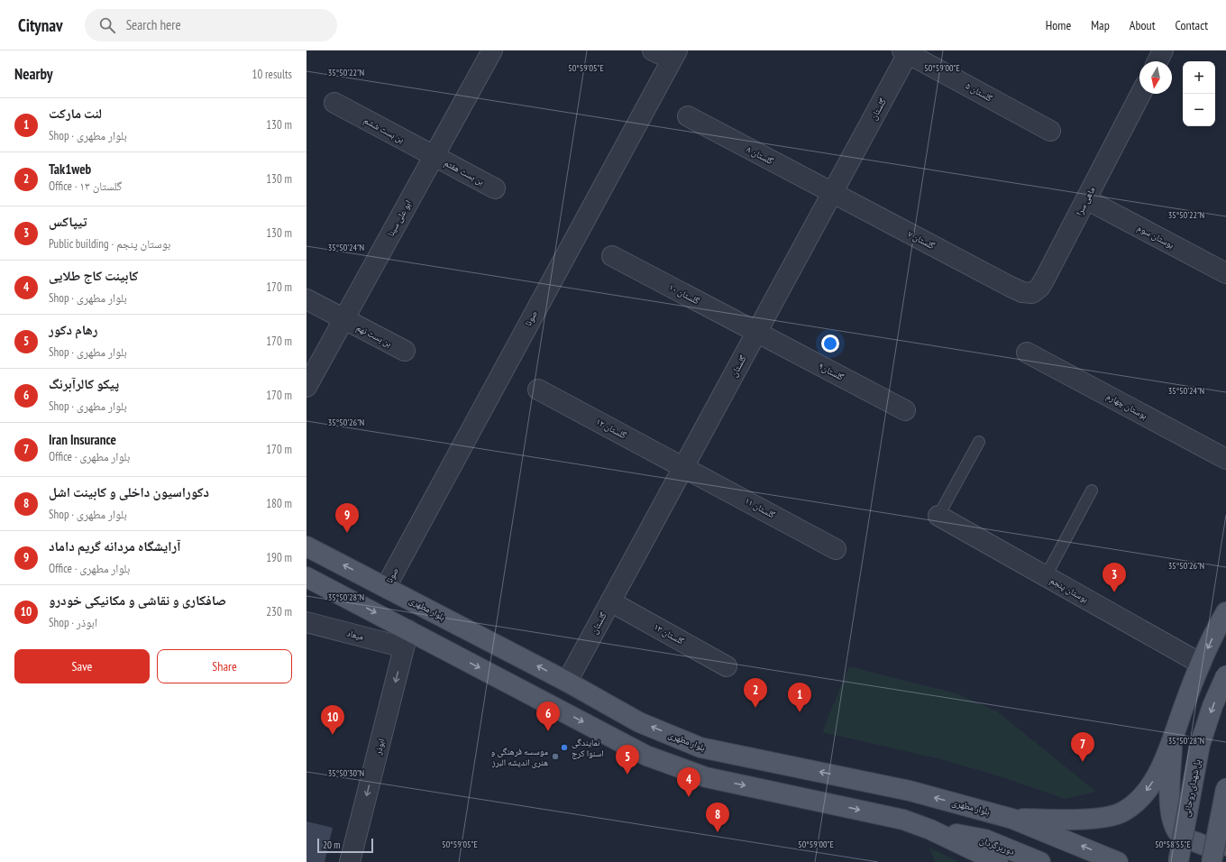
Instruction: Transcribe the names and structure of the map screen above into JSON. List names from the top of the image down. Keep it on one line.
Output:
{"streets":{"main road":["بلوار مطهری","پل شهدای روحانی","دوربرگردان"],"street":["گلستان ۵","گلستان","بن بست ششم","گلستان ۸","بن بست هفتم","ماهی سرا","ابو علی سینا","بوستان سوم","گلستان ۷","گلستان ۱۰","صونا","بن بست نهم","گلستان۹","بوستان چهارم","گلستان ۱۲","گلستان ۱۱","بوستان پنجم","گلستان ۱۳","میعاد","ابوذر"]},"crossings":[["گلستان ۵","گلستان"],["گلستان","گلستان ۸"],["گلستان","گلستان ۷"],["گلستان","گلستان ۱۰"],["گلستان","گلستان۹"],["گلستان","گلستان ۱۲"],["گلستان","گلستان ۱۱"],["گلستان","بلوار مطهری"],["گلستان","گلستان ۱۳"],["بن بست ششم","بن بست هفتم"],["بن بست ششم","ابو علی سینا"],["گلستان ۸","گلستان ۷"],["بن بست هفتم","ابو علی سینا"],["ماهی سرا","بوستان سوم"],["ماهی سرا","گلستان ۷"],["ابو علی سینا","بن بست نهم"],["گلستان ۱۰","گلستان۹"],["صونا","بلوار مطهری"],["گلستان ۱۲","گلستان ۱۱"],["میعاد","ابوذر"]],"one_way":["ابوذر"],"places":["نمایندگی اسنوا کرج","موسسه فرهنگی و هنری اندیشه البرز"],"scale_bar":"20 m","north":"bottom","page":{"header":"Citynav","search":"Search here","nav":["Home","Map","About","Contact"],"heading":["Nearby","10 results"],"map_buttons":["+","−"],"list":[{"mark":"1","name":"لنت مارکت","note":"Shop · بلوار مطهری","value":"130 m"},{"mark":"2","name":"Tak1web","note":"Office · گلستان ۱۳","value":"130 m"},{"mark":"3","name":"تیپاکس","note":"Public building · بوستان پنجم","value":"130 m"},{"mark":"4","name":"کابینت کاج طلایی","note":"Shop · بلوار مطهری","value":"170 m"},{"mark":"5","name":"رهام دکور","note":"Shop · بلوار مطهری","value":"170 m"},{"mark":"6","name":"پیکو کالرآبرنگ","note":"Shop · بلوار مطهری","value":"170 m"},{"mark":"7","name":"Iran Insurance","note":"Office · بلوار مطهری","value":"170 m"},{"mark":"8","name":"دکوراسیون داخلی و کابینت اشل","note":"Shop · بلوار مطهری","value":"180 m"},{"mark":"9","name":"آرایشگاه مردانه گریم داماد","note":"Office · بلوار مطهری","value":"190 m"},{"mark":"10","name":"صافکاری و نقاشی و مکانیکی خودرو","note":"Shop · ابوذر","value":"230 m"}],"pins":["9","3","2","1","6","10","7","5","4","8"],"buttons":["Save","Share"],"scale":"20 m"},"coordinates":["50°59'05\"E","50°59'00\"E","35°50'22\"N","35°50'24\"N","35°50'26\"N","35°50'28\"N","35°50'30\"N","50°58'55\"E"]}
